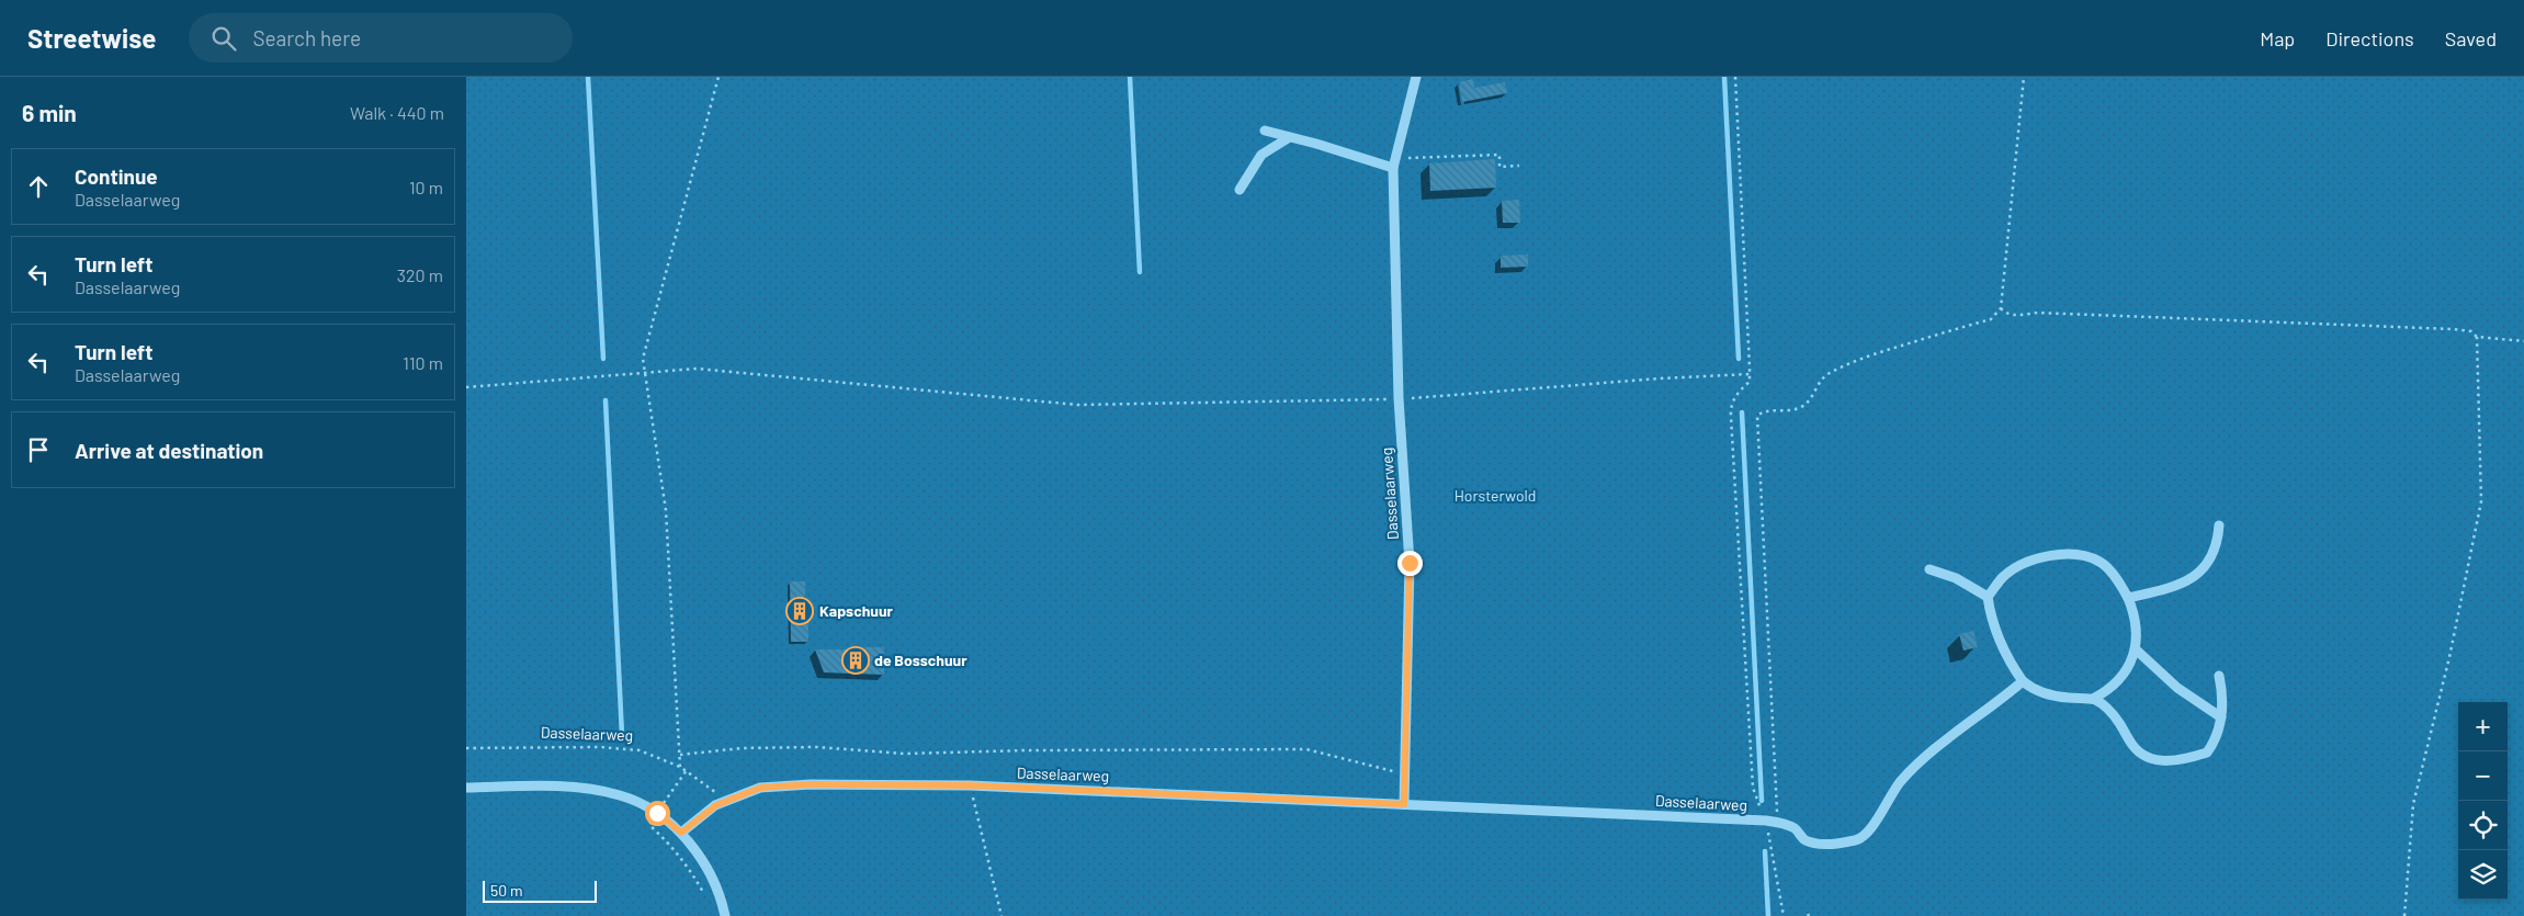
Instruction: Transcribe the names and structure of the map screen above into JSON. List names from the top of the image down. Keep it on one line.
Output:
{"streets":{"street":["Dasselaarweg"]},"parks":["Horsterwold"],"places":{"building":["Kapschuur","de Bosschuur"]},"scale_bar":"50 m","page":{"header":"Streetwise","search":"Search here","nav":["Map","Directions","Saved"],"heading":["6 min","Walk · 440 m"],"list":[["Continue","Dasselaarweg","10 m"],["Turn left","Dasselaarweg","320 m"],["Turn left","Dasselaarweg","110 m"],"Arrive at destination"],"map_buttons":["+","−"],"scale":"50 m"}}
